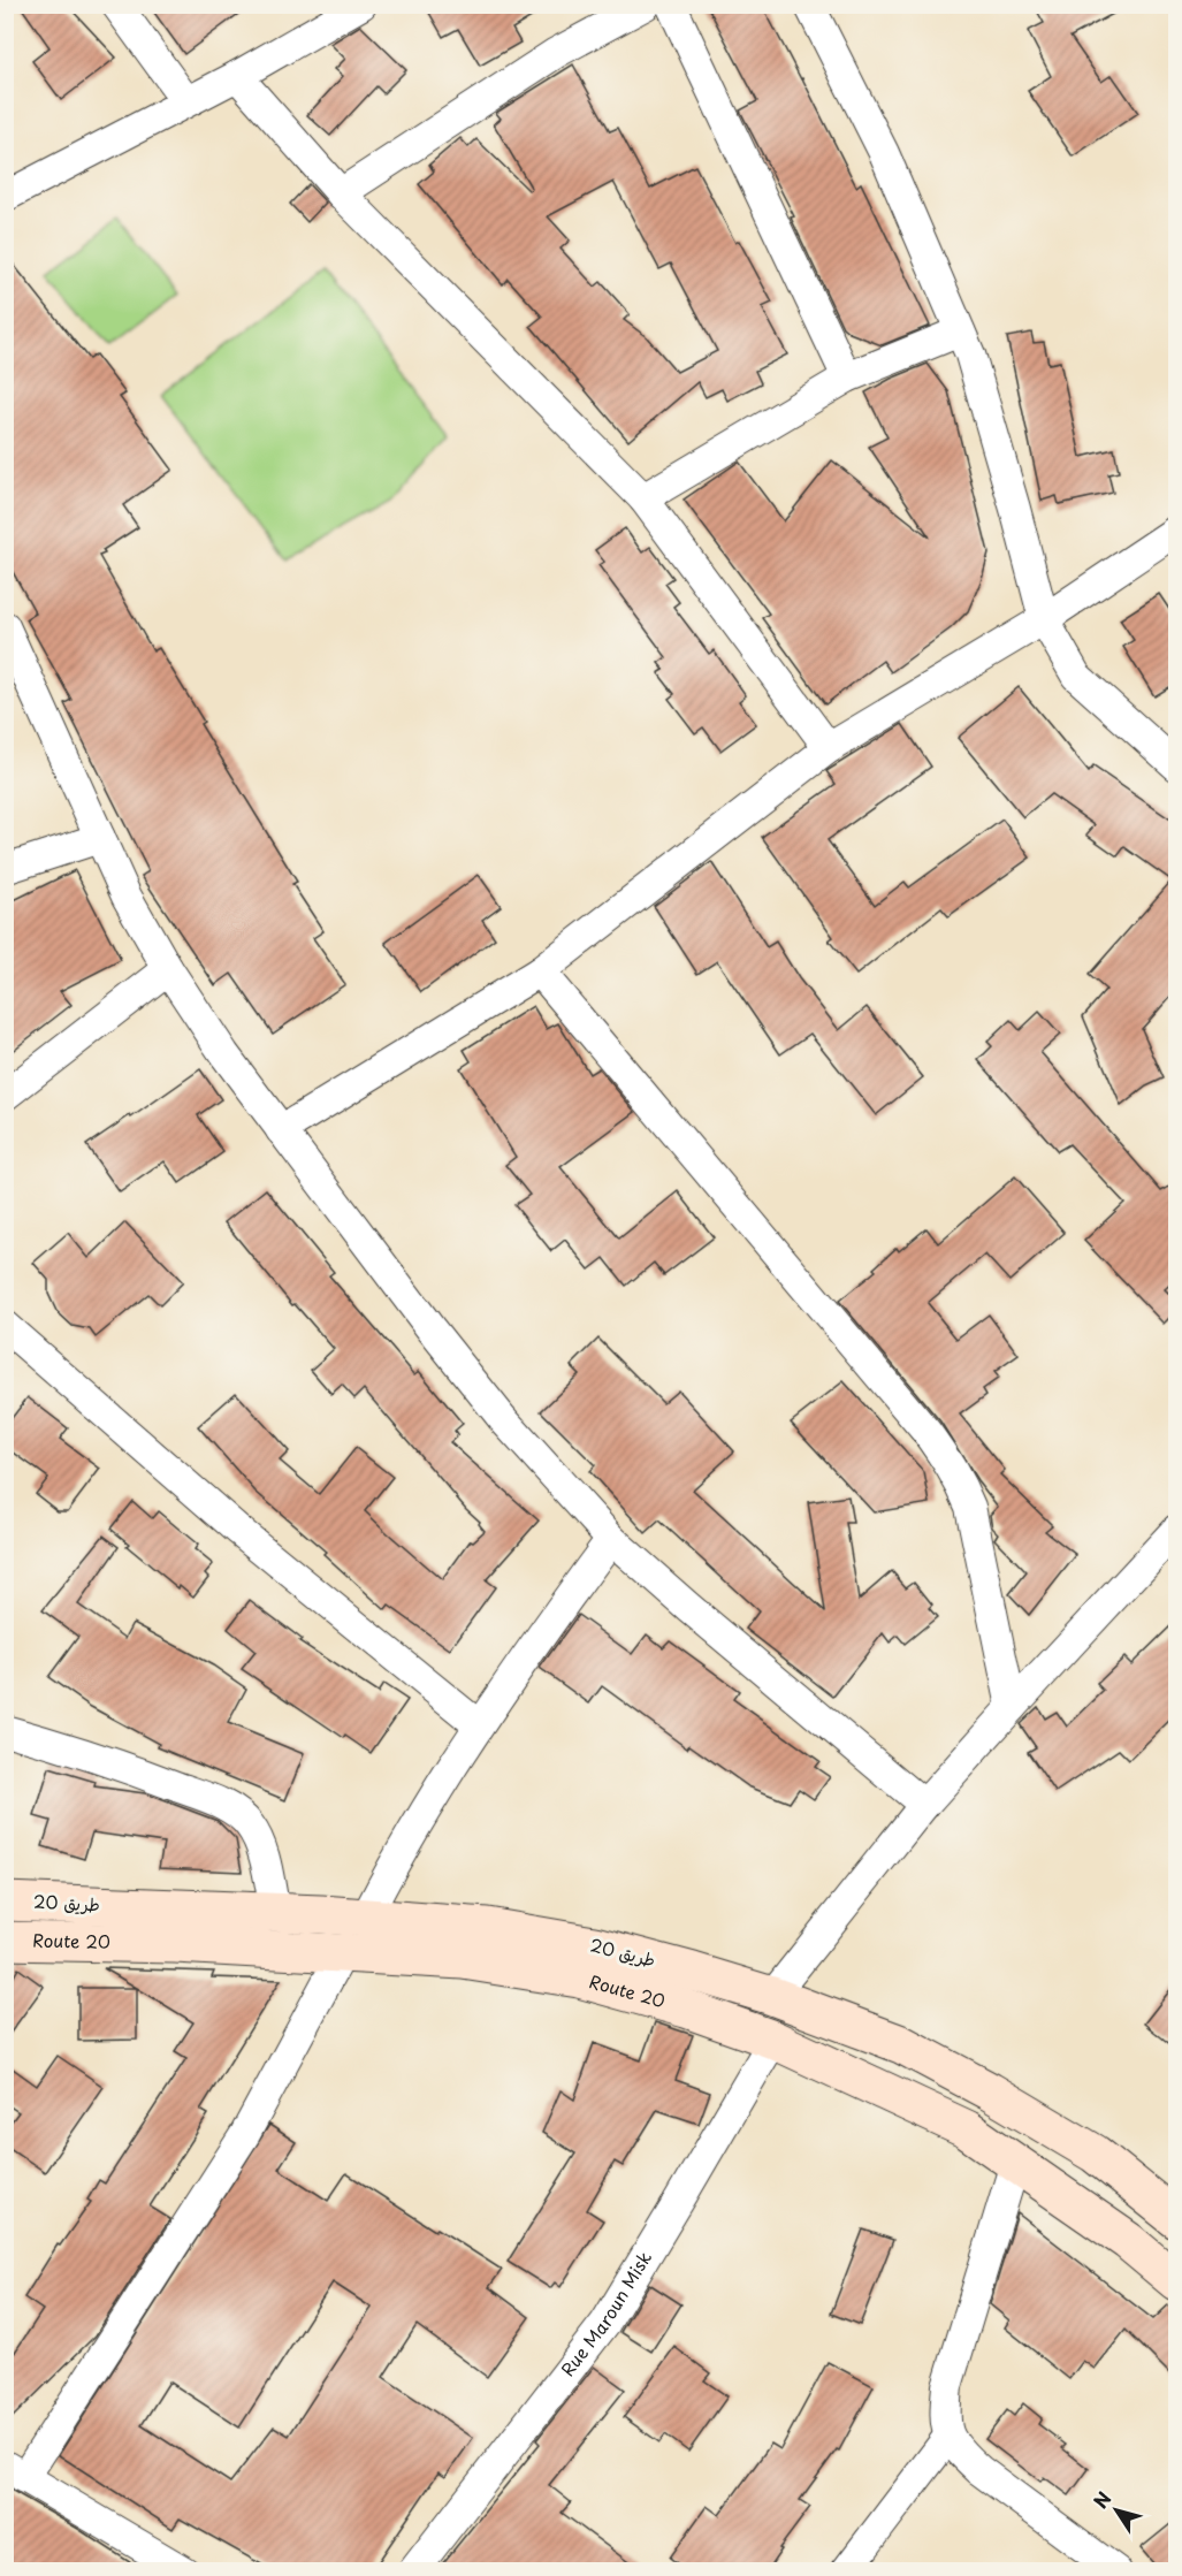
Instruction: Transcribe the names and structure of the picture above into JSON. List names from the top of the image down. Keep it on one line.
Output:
{"streets":{"main road":["طريق 20","Route 20"],"street":["Rue Maroun Misk"]},"crossings":[["Route 20","Rue Maroun Misk"]],"north":"top left"}
